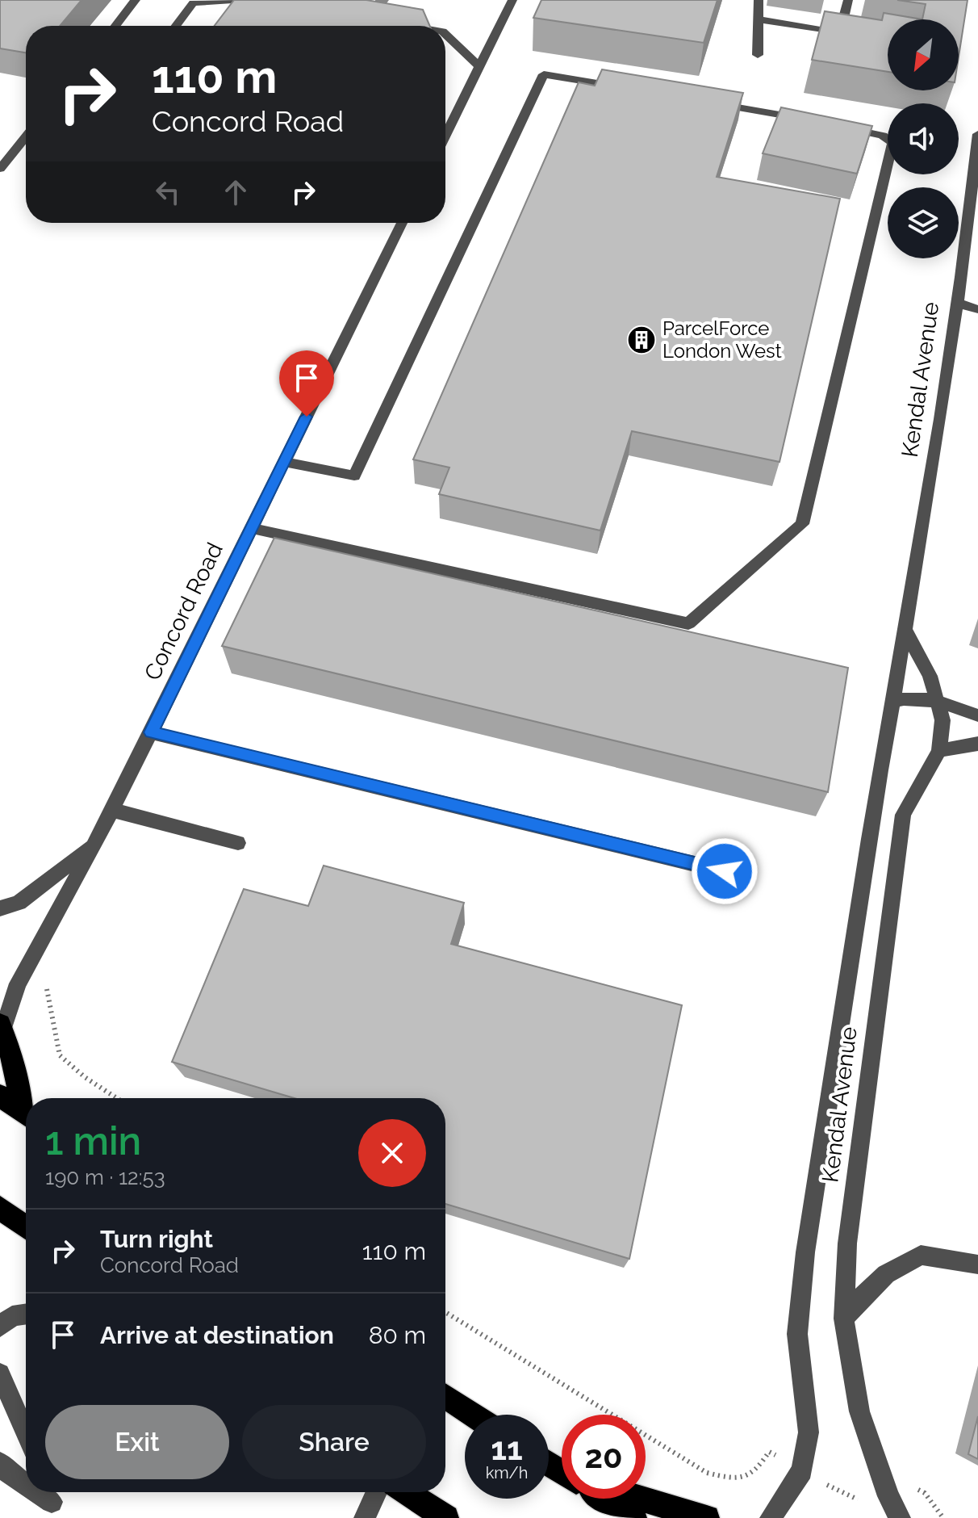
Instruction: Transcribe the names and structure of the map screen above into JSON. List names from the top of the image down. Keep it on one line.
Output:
{"streets":{"street":["Kendal Avenue","Concord Road"]},"places":{"building":["ParcelForce London West"]},"north":"bottom left","page":{"turn":["110 m","Concord Road"],"heading":["1 min","190 m · 12:53"],"list":[{"name":"Turn right","note":"Concord Road","value":"110 m"},{"name":"Arrive at destination","value":"80 m"}],"buttons":["Exit","Share"],"speed":"11 km/h","limit":"20"}}
